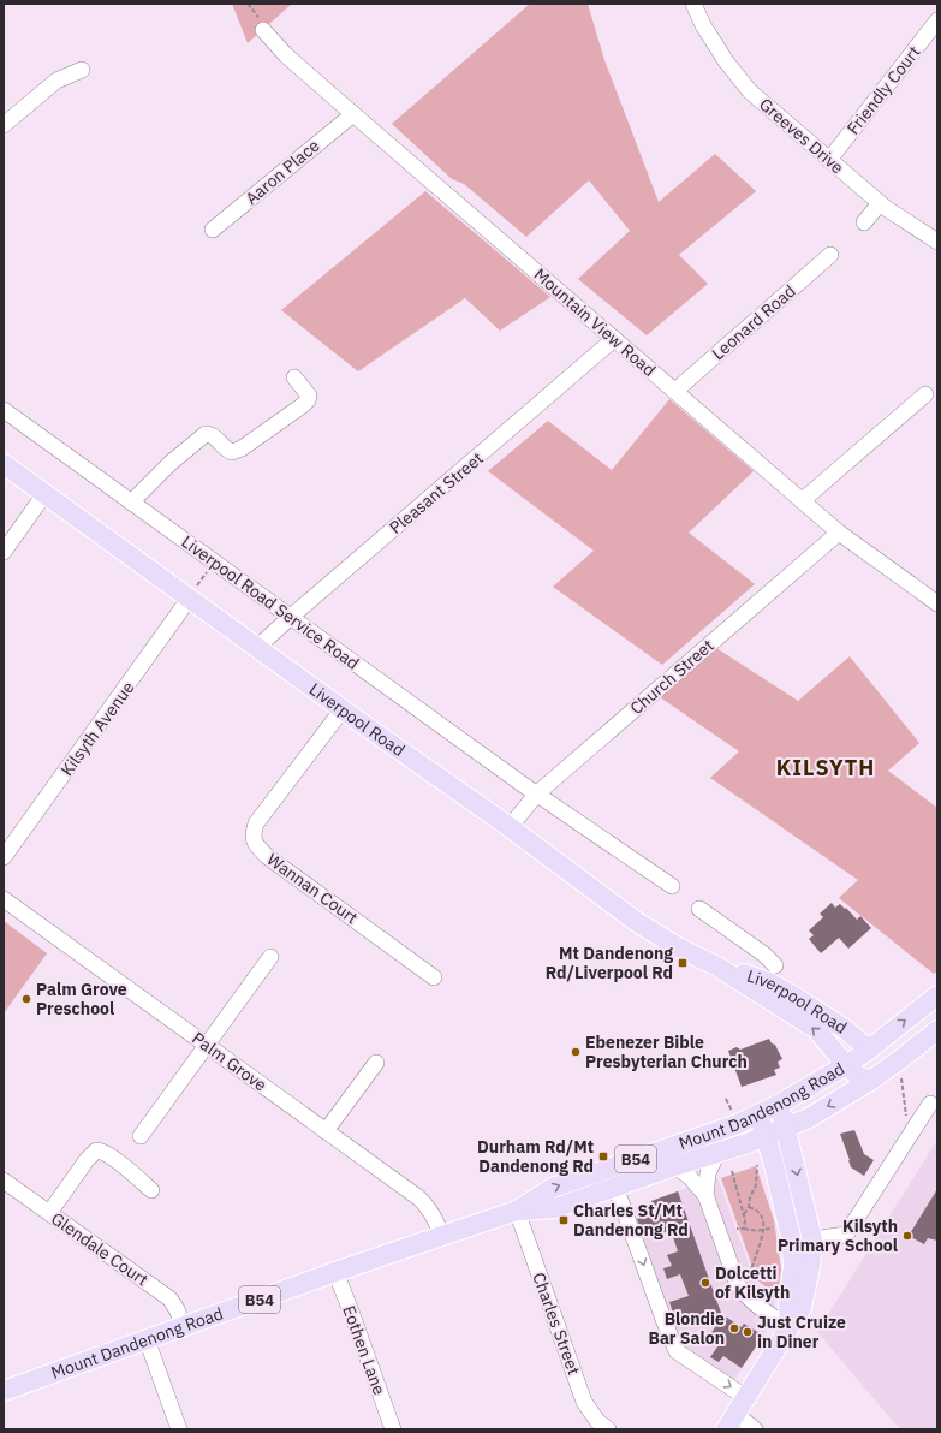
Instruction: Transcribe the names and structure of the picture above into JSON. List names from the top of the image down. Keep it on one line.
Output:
{"streets":{"main road":["Liverpool Road","Mount Dandenong Road","B54"],"street":["Friendly Court","Greeves Drive","Aaron Place","Mountain View Road","Leonard Road","Pleasant Street","Liverpool Road Service Road","Church Street","Kilsyth Avenue","Wannan Court","Palm Grove","Glendale Court","Charles Street","Eothen Lane"]},"crossings":[["Friendly Court","Greeves Drive"],["Aaron Place","Mountain View Road"],["Mountain View Road","Leonard Road"],["Mountain View Road","Pleasant Street"],["Mountain View Road","Church Street"],["Pleasant Street","Liverpool Road Service Road"],["Pleasant Street","Liverpool Road"],["Liverpool Road Service Road","Church Street"],["Church Street","Liverpool Road"],["Liverpool Road","Kilsyth Avenue"],["Liverpool Road","Wannan Court"],["Liverpool Road","Mount Dandenong Road"],["Palm Grove","Mount Dandenong Road"],["Mount Dandenong Road","Glendale Court"],["Mount Dandenong Road","Charles Street"],["Mount Dandenong Road","Eothen Lane"]],"districts":["KILSYTH"],"places":{"transit":["Mt Dandenong Rd/Liverpool Rd","Durham Rd/Mt Dandenong Rd","Charles St/Mt Dandenong Rd"],"other":["Palm Grove Preschool","Ebenezer Bible Presbyterian Church","Kilsyth Primary School","Dolcetti of Kilsyth","Blondie Bar Salon","Just Cruize in Diner"]}}
